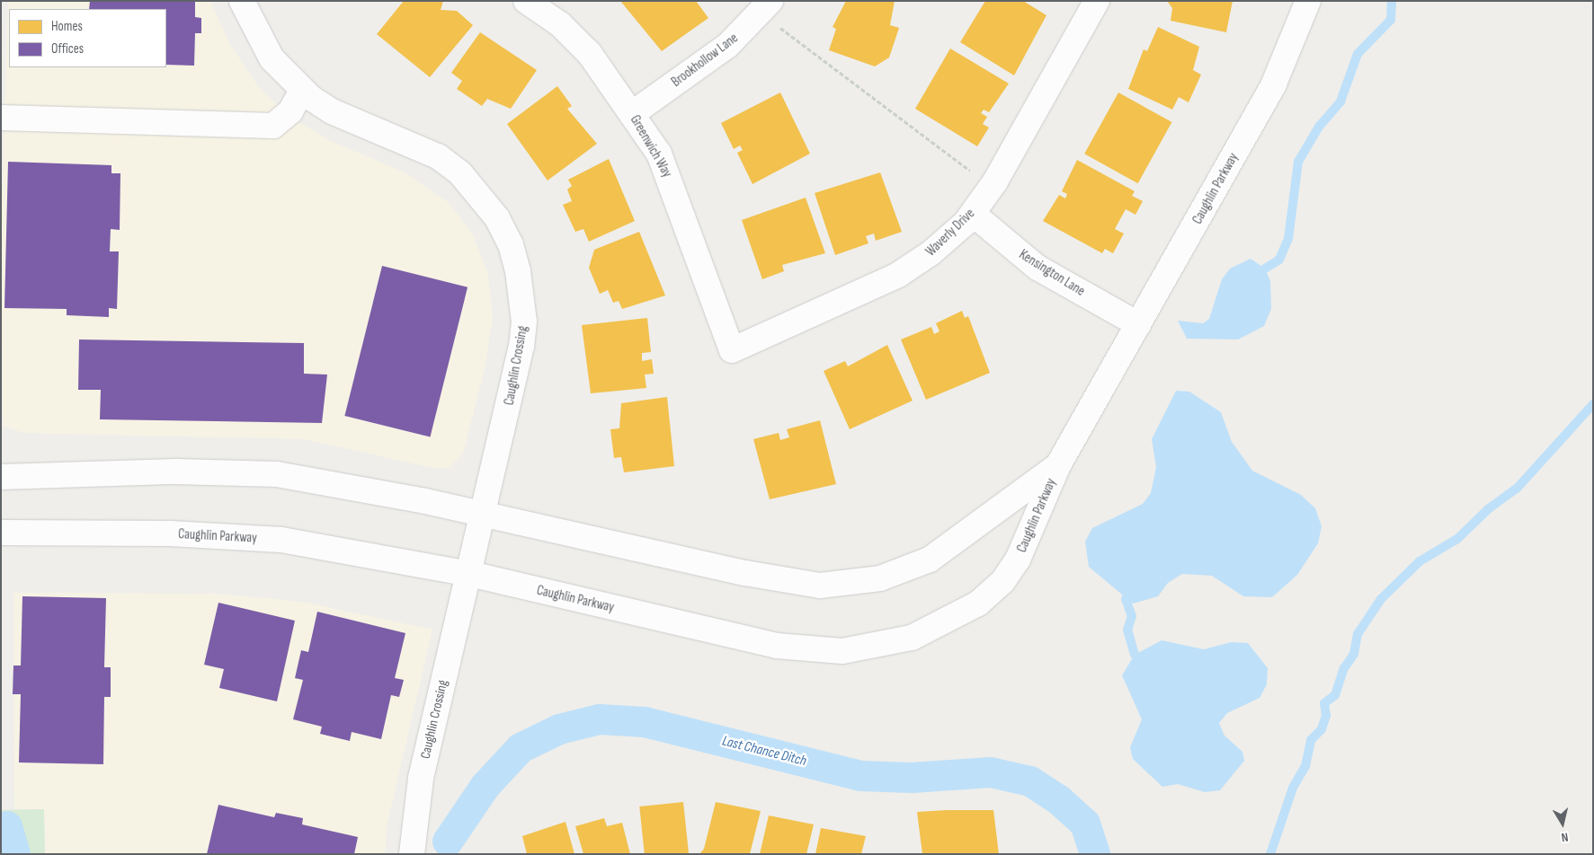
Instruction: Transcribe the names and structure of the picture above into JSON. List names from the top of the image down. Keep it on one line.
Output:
{"streets":{"street":["Brookhollow Lane","Greenwich Way","Caughlin Parkway","Waverly Drive","Kensington Lane","Caughlin Crossing"]},"crossings":[["Brookhollow Lane","Greenwich Way"],["Greenwich Way","Waverly Drive"],["Caughlin Parkway","Kensington Lane"],["Caughlin Parkway","Caughlin Crossing"],["Waverly Drive","Kensington Lane"]],"water":["Last Chance Ditch"],"legend":["Homes","Offices"],"north":"bottom"}
